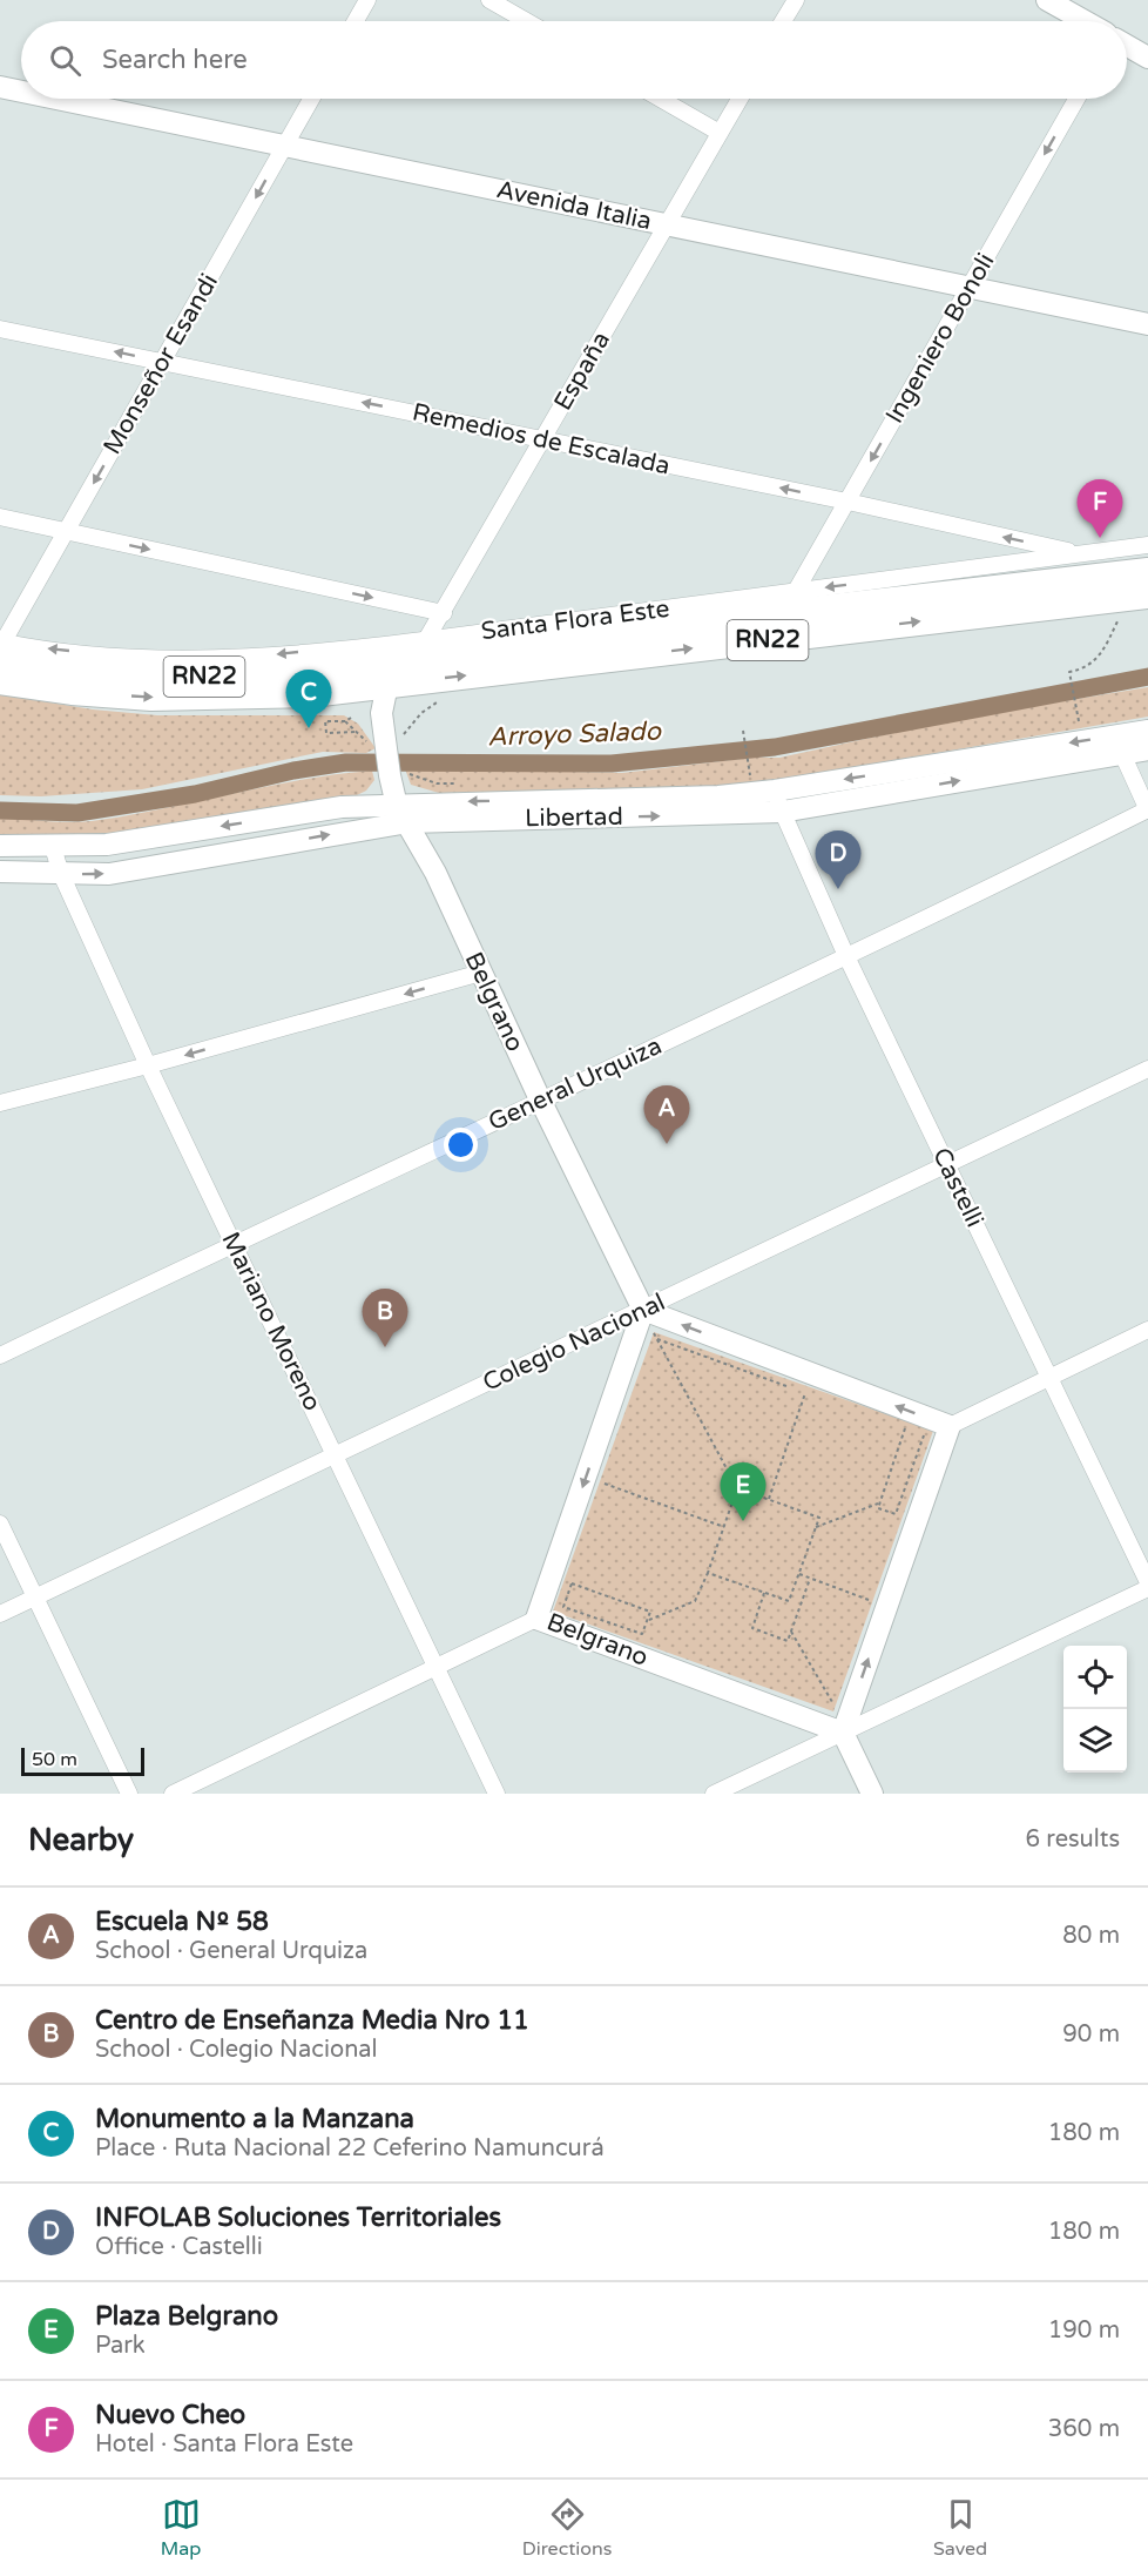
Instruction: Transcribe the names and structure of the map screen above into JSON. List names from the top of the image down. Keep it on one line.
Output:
{"streets":{"highway":["RN22"],"street":["Avenida Italia","Ingeniero Bonoli","Monseñor Esandi","España","Remedios de Escalada","Santa Flora Este","Libertad","Belgrano","General Urquiza","Castelli","Mariano Moreno","Colegio Nacional"]},"crossings":[["Avenida Italia","Ingeniero Bonoli"],["Avenida Italia","Monseñor Esandi"],["Avenida Italia","España"],["Ingeniero Bonoli","Remedios de Escalada"],["Ingeniero Bonoli","Santa Flora Este"],["Monseñor Esandi","Remedios de Escalada"],["Monseñor Esandi","RN22"],["España","Remedios de Escalada"],["España","Santa Flora Este"],["España","RN22"],["España","Belgrano"],["Remedios de Escalada","Santa Flora Este"],["Santa Flora Este","RN22"],["RN22","Belgrano"],["Libertad","Belgrano"],["Libertad","Castelli"],["Libertad","Mariano Moreno"],["Belgrano","General Urquiza"],["Belgrano","Colegio Nacional"],["General Urquiza","Castelli"],["General Urquiza","Mariano Moreno"],["Castelli","Colegio Nacional"],["Mariano Moreno","Colegio Nacional"]],"one_way":["Ingeniero Bonoli","Monseñor Esandi","Remedios de Escalada","Santa Flora Este"],"water":["Arroyo Salado"],"scale_bar":"50 m","page":{"search":"Search here","pins":["F","C","D","A","B","E"],"scale":"50 m","heading":["Nearby","6 results"],"list":[{"mark":"A","name":"Escuela Nº 58","note":"School · General Urquiza","value":"80 m"},{"mark":"B","name":"Centro de Enseñanza Media Nro 11","note":"School · Colegio Nacional","value":"90 m"},{"mark":"C","name":"Monumento a la Manzana","note":"Place · Ruta Nacional 22 Ceferino Namuncurá","value":"180 m"},{"mark":"D","name":"INFOLAB Soluciones Territoriales","note":"Office · Castelli","value":"180 m"},{"mark":"E","name":"Plaza Belgrano","note":"Park","value":"190 m"},{"mark":"F","name":"Nuevo Cheo","note":"Hotel · Santa Flora Este","value":"360 m"}],"nav":["Map","Directions","Saved"]}}
